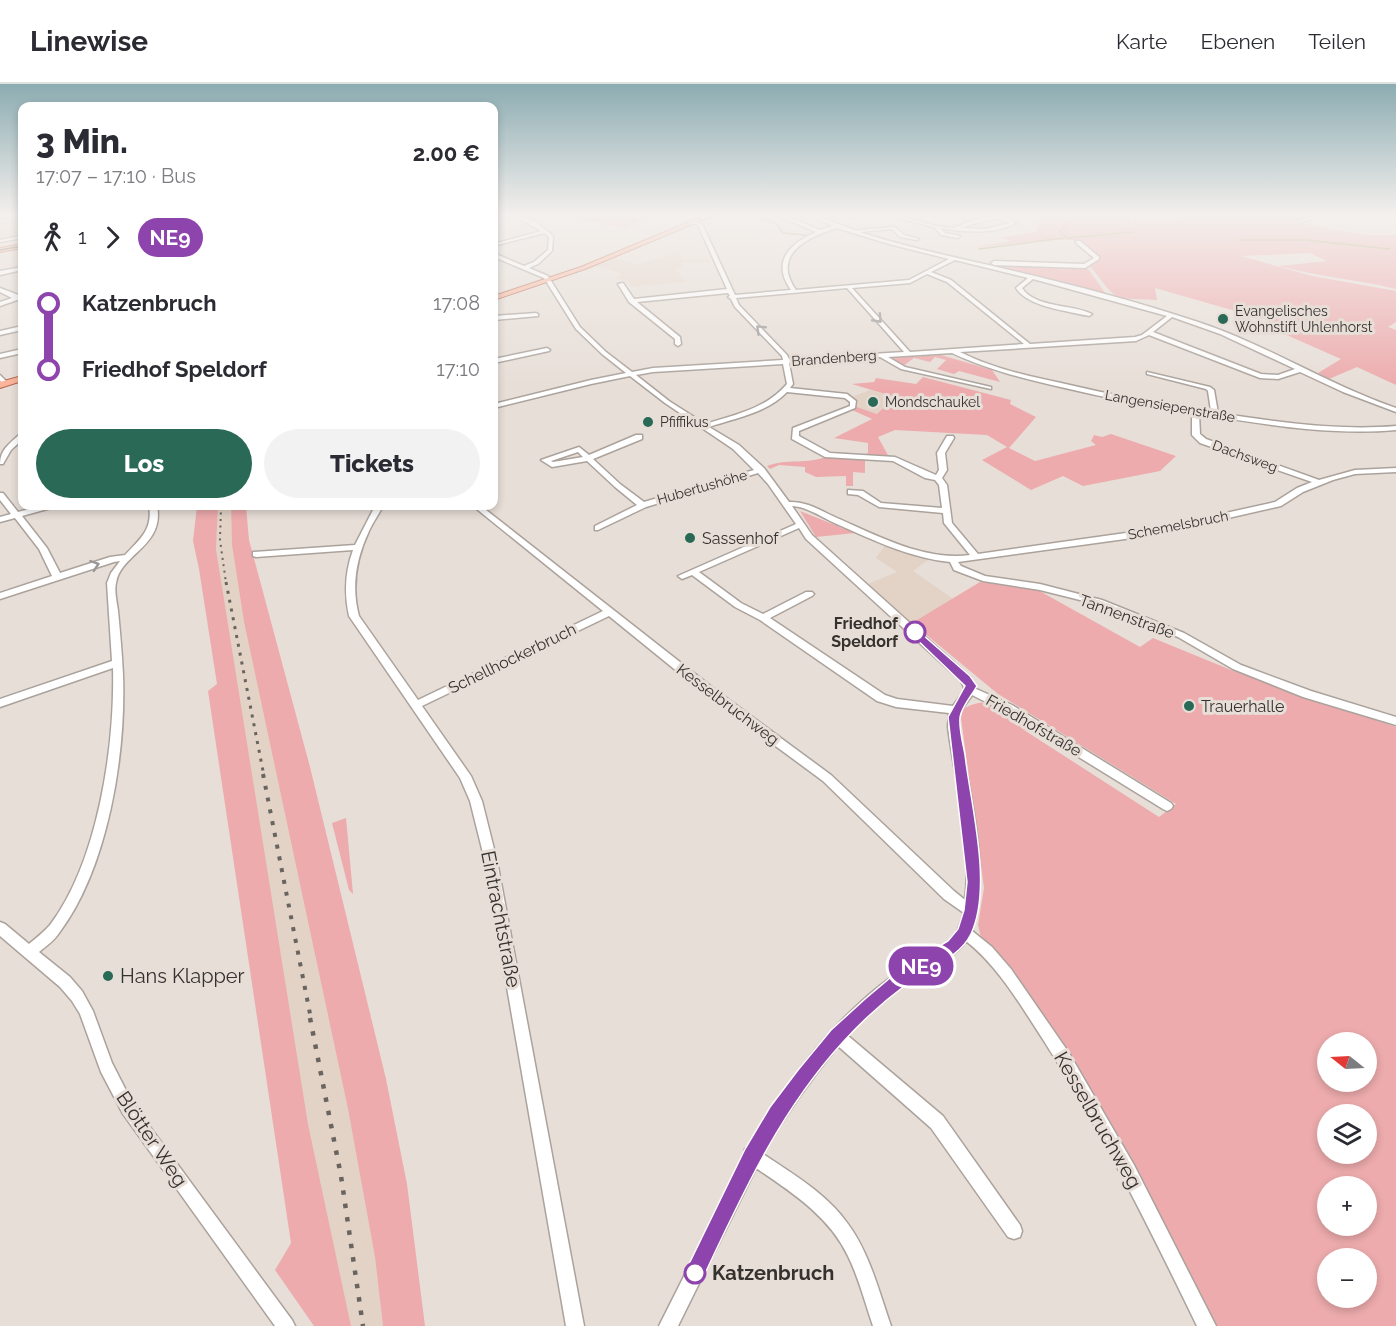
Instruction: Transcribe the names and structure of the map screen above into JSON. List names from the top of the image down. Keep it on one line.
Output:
{"streets":{"street":["Brandenberg","Langensiepenstraße","Dachsweg","Hubertushöhe","Schemelsbruch","Tannenstraße","Schellhockerbruch","Kesselbruchweg","Friedhofstraße","Eintrachtstraße","Blötter Weg"]},"crossings":[["Brandenberg","Langensiepenstraße"],["Brandenberg","Friedhofstraße"],["Langensiepenstraße","Dachsweg"],["Dachsweg","Schemelsbruch"],["Hubertushöhe","Friedhofstraße"],["Schemelsbruch","Tannenstraße"],["Tannenstraße","Friedhofstraße"],["Schellhockerbruch","Kesselbruchweg"],["Schellhockerbruch","Eintrachtstraße"]],"places":["Evangelisches Wohnstift Uhlenhorst","Mondschaukel","Pfiffikus","Sassenhof","Friedhof Speldorf","Trauerhalle","Hans Klapper","Katzenbruch"],"lines":["bus line NE9"],"north":"left","page":{"header":"Linewise","nav":["Karte","Ebenen","Teilen"],"on_map":"NE9","heading":["3 Min.","17:07 – 17:10 · Bus","2.00 €"],"legs":["1","NE9"],"list":[{"name":"Katzenbruch","value":"17:08"},{"name":"Friedhof Speldorf","value":"17:10"}],"buttons":["Los","Tickets"],"map_buttons":["+","−"]}}
